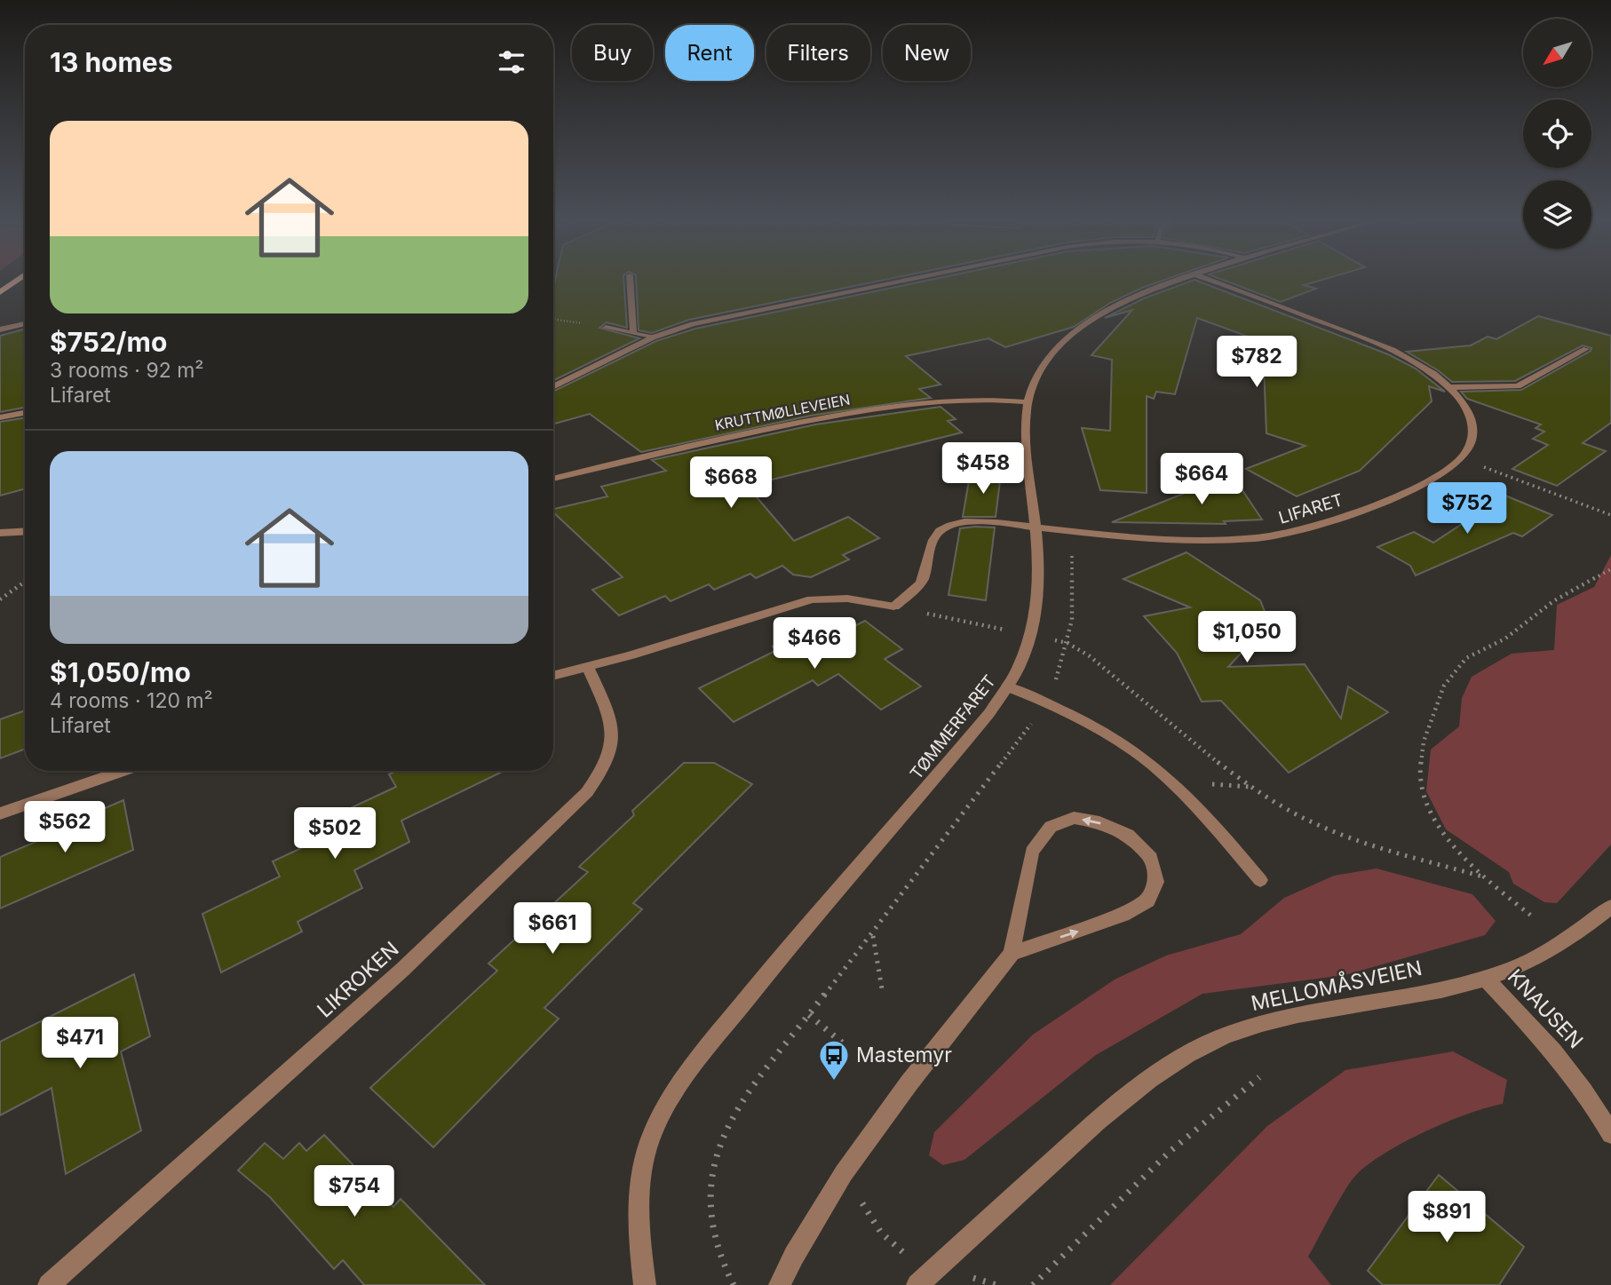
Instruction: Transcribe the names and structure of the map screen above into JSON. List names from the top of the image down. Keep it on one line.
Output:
{"streets":{"street":["KRUTTMØLLEVEIEN","LIFARET","TØMMERFARET","LIKROKEN","MELLOMÅSVEIEN","KNAUSEN"]},"crossings":[["KRUTTMØLLEVEIEN","TØMMERFARET"],["LIFARET","TØMMERFARET"],["MELLOMÅSVEIEN","KNAUSEN"]],"places":{"bus stop":["Mastemyr"]},"north":"bottom left","page":{"chip":["Buy","Rent","Filters","New"],"heading":"13 homes","list":[{"name":"$752/mo","note":"3 rooms · 92 m² · Lifaret"},{"name":"$1,050/mo","note":"4 rooms · 120 m² · Lifaret"}],"price":["$782","$458","$664","$668","$752","$1,050","$466","$562","$502","$661","$471","$754","$891"]}}
